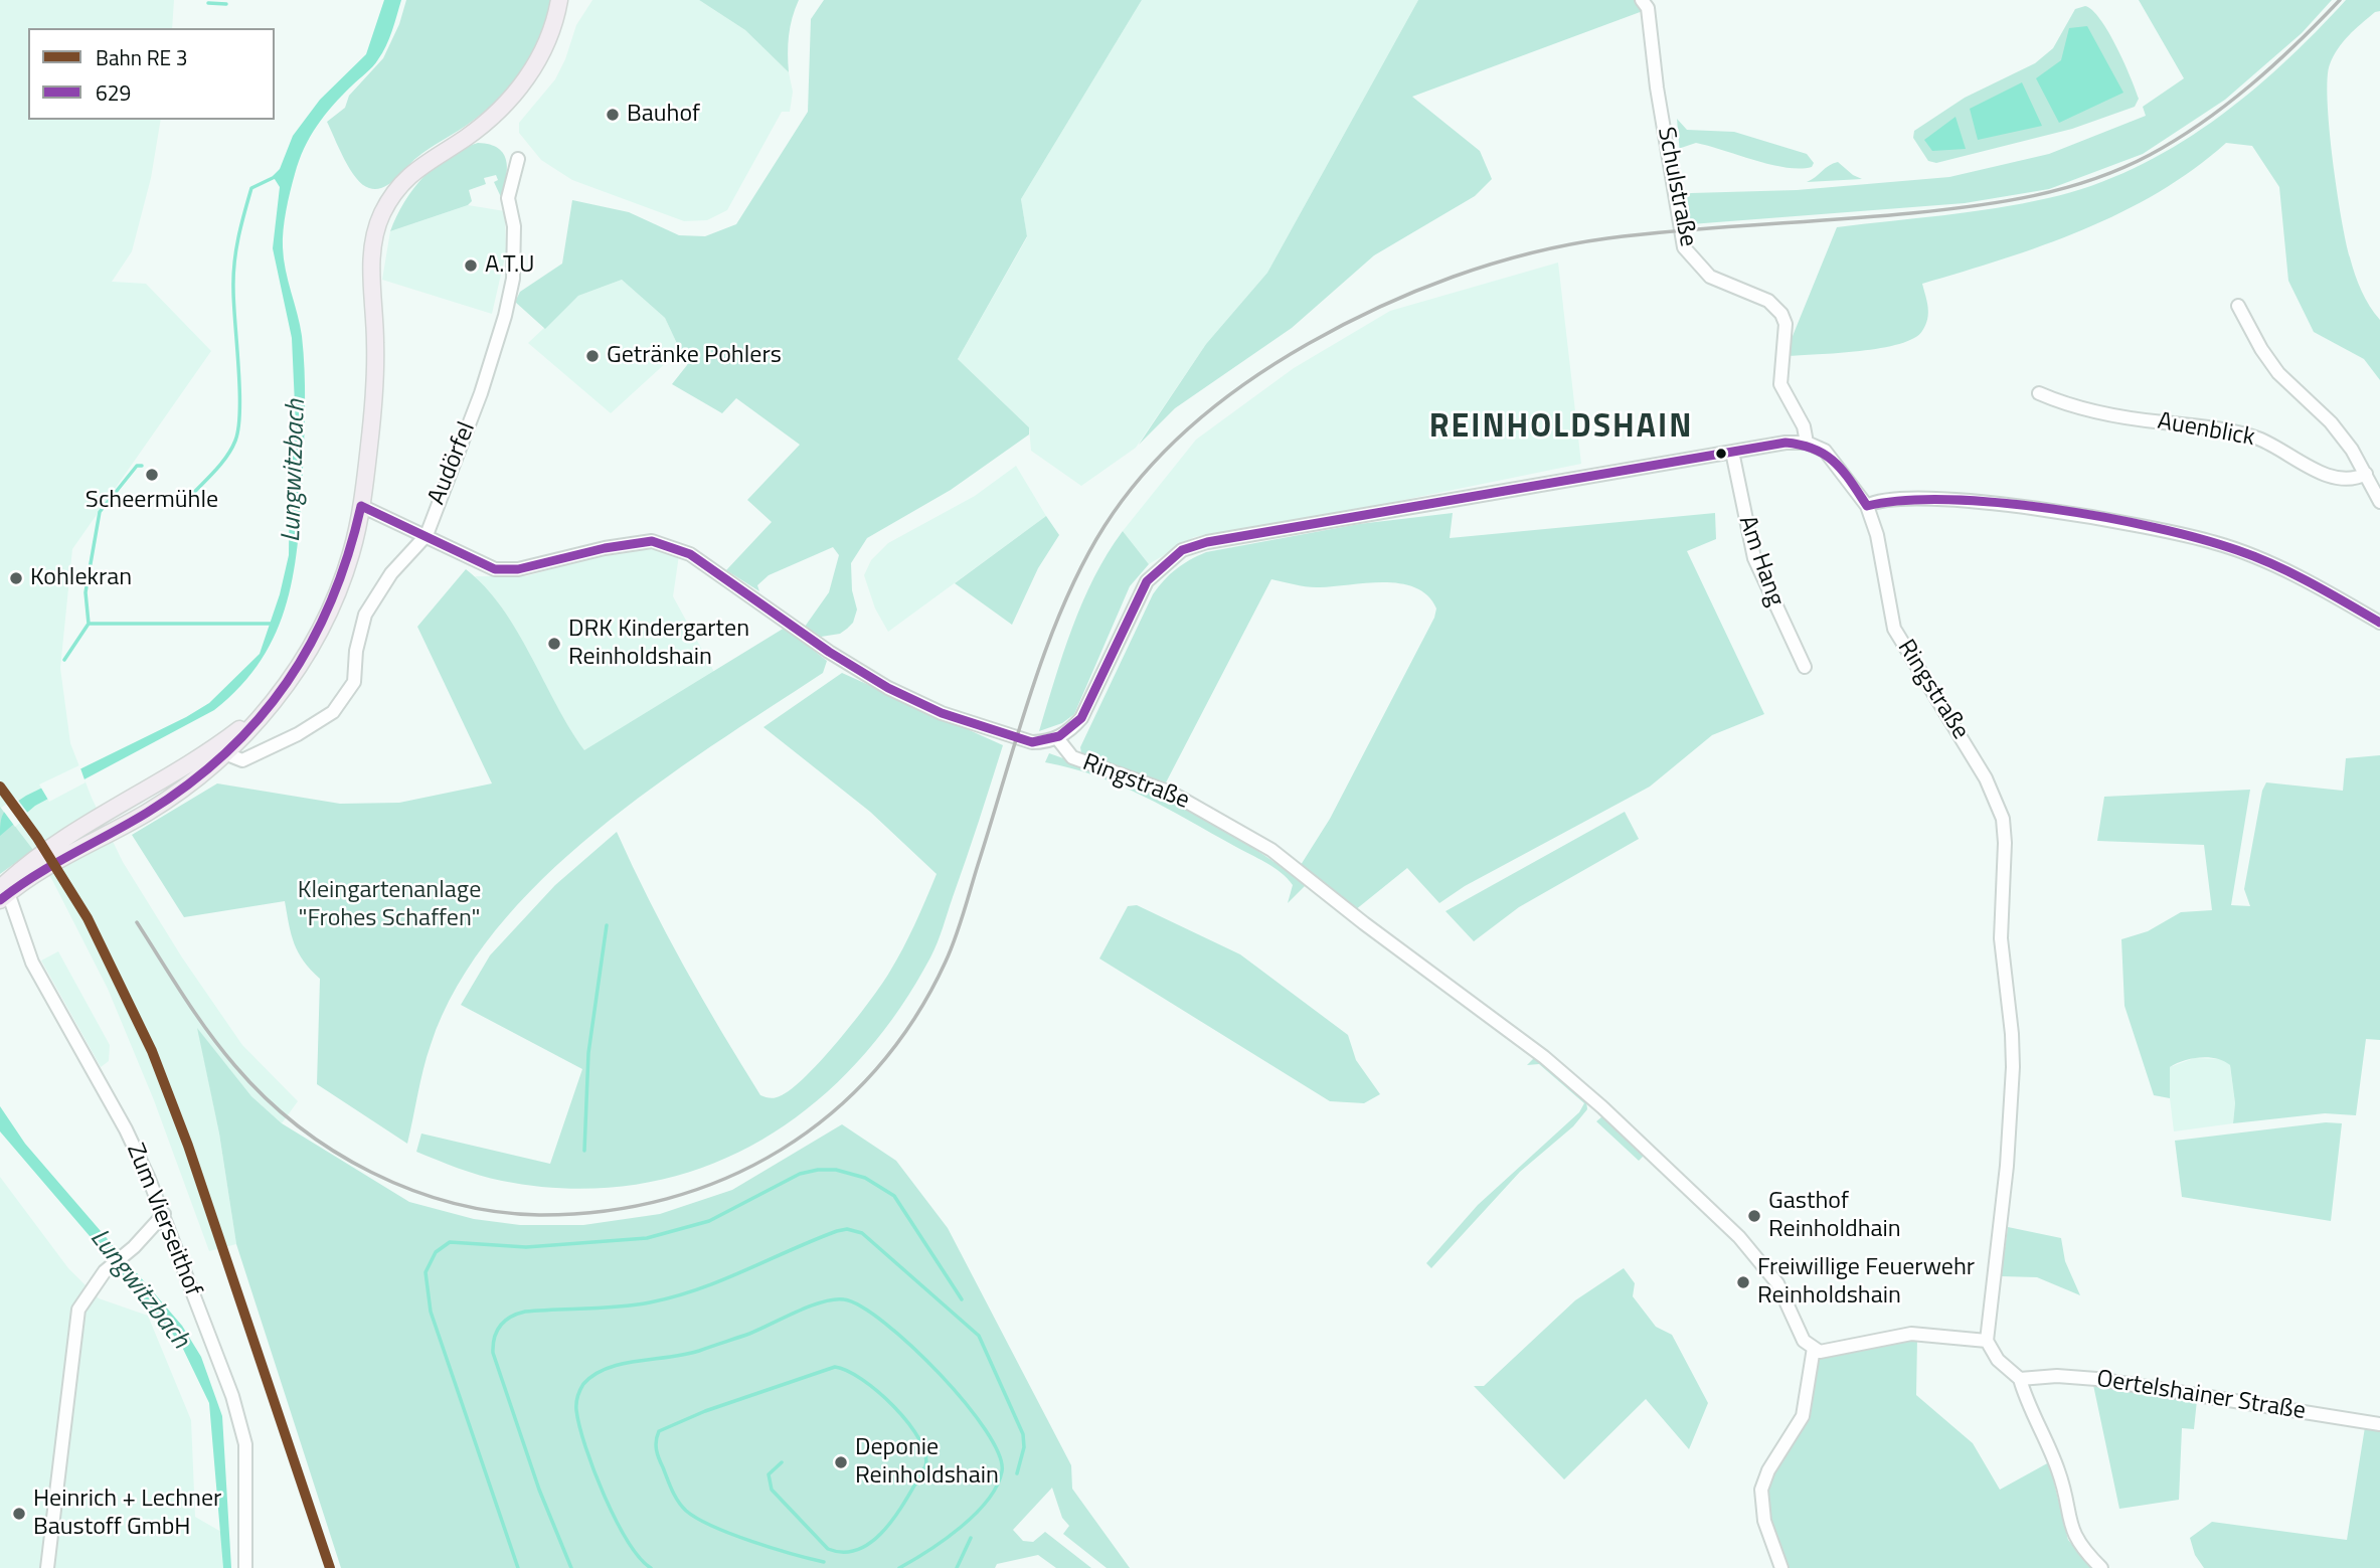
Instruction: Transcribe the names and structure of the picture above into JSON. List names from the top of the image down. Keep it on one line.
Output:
{"streets":{"street":["Schulstraße","Auenblick","Audörfel","Am Hang","Ringstraße","Zum Vierseithof","Oertelshainer Straße"]},"crossings":[["Schulstraße","Ringstraße"],["Am Hang","Ringstraße"]],"districts":["REINHOLDSHAIN"],"water":["Lungwitzbach"],"parks":["Kleingartenanlage \"Frohes Schaffen\""],"places":["Bauhof","A.T.U","Getränke Pohlers","Scheermühle","Kohlekran","DRK Kindergarten Reinholdshain","Gasthof Reinholdhain","Freiwillige Feuerwehr Reinholdshain","Deponie Reinholdshain","Heinrich + Lechner Baustoff GmbH"],"lines":["transit line 629"],"legend":["Bahn RE 3","629"]}
